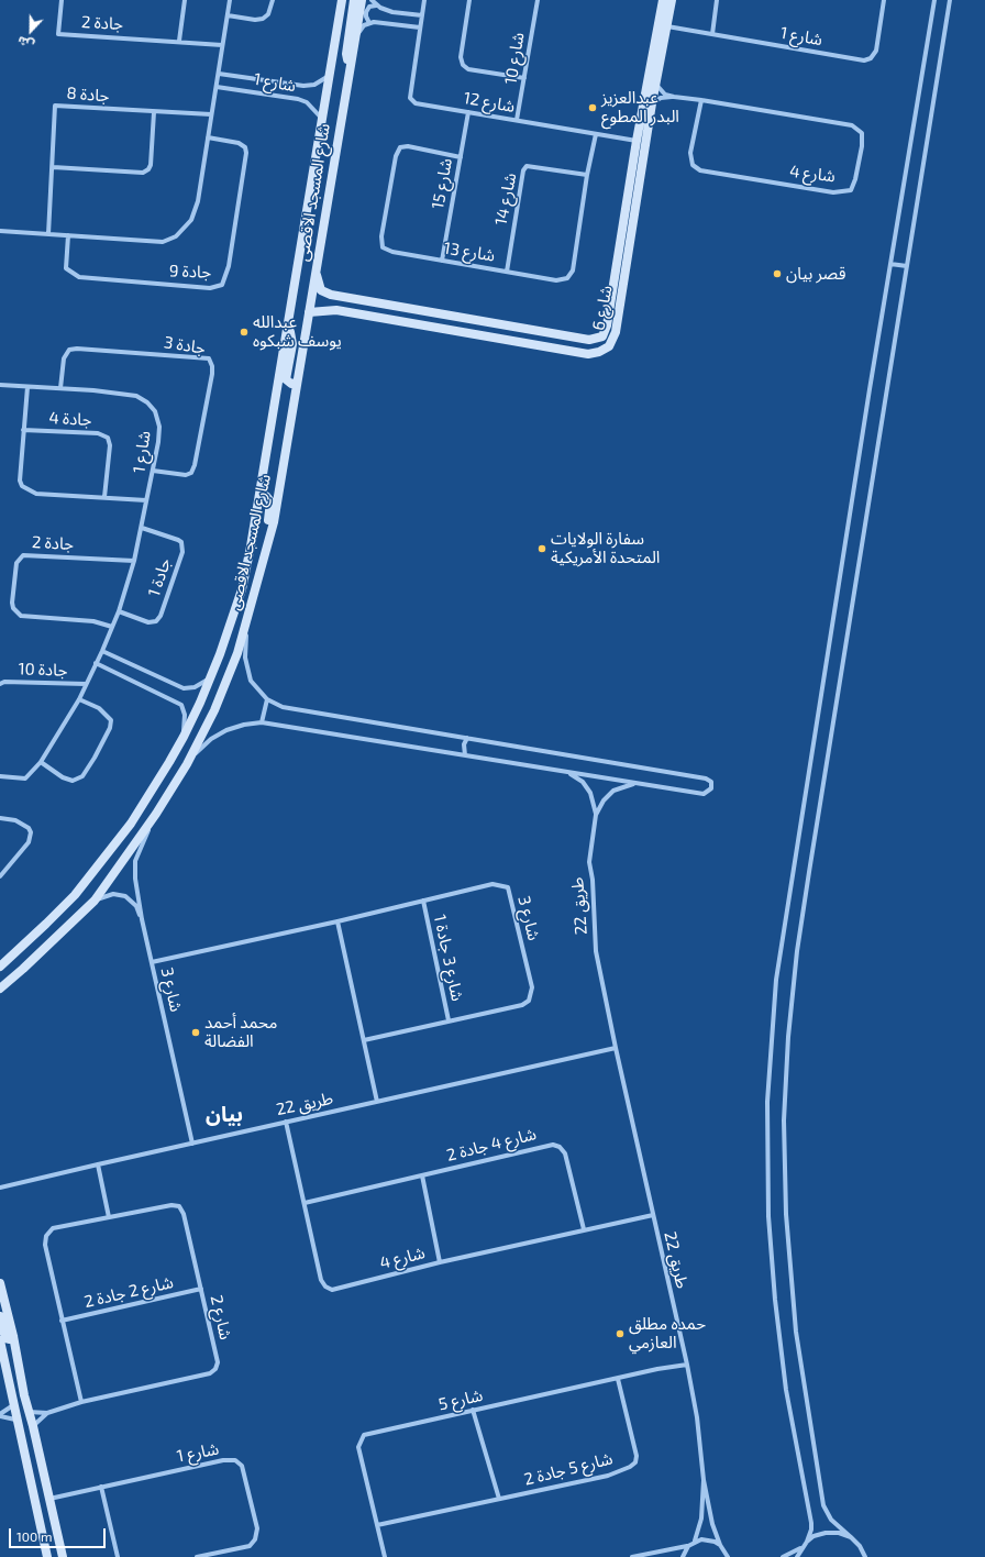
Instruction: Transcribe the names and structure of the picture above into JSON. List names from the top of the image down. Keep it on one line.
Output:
{"streets":{"main road":["شارع المسجد الاقصى","شارع 6"],"street":["جادة 2","شارع 1","شارع 10","جادة 8","شارع 12","شارع 4","شارع 15","شارع 14","شارع 13","جادة 9","جادة 3","جادة 4","جادة 1","جادة 10","طريق 22","شارع 3","شارع 3 جادة 1","شارع 4 جادة 2","شارع 2 جادة 2","شارع 2","شارع 5","شارع 5 جادة 2"]},"crossings":[["جادة 2","شارع 1"],["شارع 1","شارع المسجد الاقصى"],["شارع 1","شارع 6"],["شارع 1","جادة 3"],["شارع 1","جادة 4"],["شارع 1","جادة 1"],["شارع 1","جادة 10"],["شارع 10","شارع 12"],["شارع 12","شارع 15"],["شارع 12","شارع 13"],["شارع 12","شارع 6"],["شارع 4","شارع 6"],["شارع 4","طريق 22"],["شارع 4","شارع 4 جادة 2"],["شارع 15","شارع 13"],["شارع المسجد الاقصى","شارع 6"],["شارع المسجد الاقصى","شارع 3"],["شارع 14","شارع 13"],["طريق 22","شارع 3"],["طريق 22","شارع 5"],["شارع 3","شارع 3 جادة 1"],["شارع 2 جادة 2","شارع 2"],["شارع 5","شارع 5 جادة 2"]],"districts":["بيان"],"places":["عبدالعزيز البدر المطوع","قصر بيان","عبدالله يوسف شبكوه","سفارة الولايات المتحدة الأمريكية","محمد أحمد الفضالة","حمده مطلق العازمي"],"scale_bar":"100 m","north":"bottom"}
